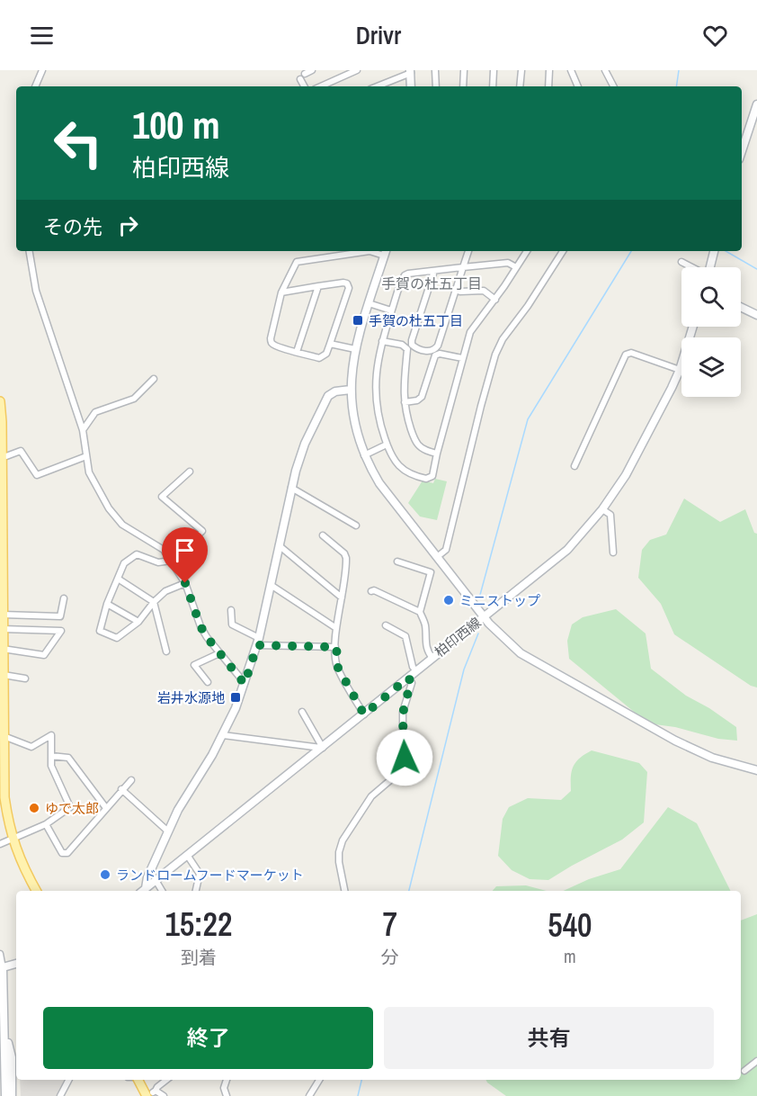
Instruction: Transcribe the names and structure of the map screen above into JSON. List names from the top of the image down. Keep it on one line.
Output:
{"streets":{"street":["柏印西線"]},"districts":["手賀の杜五丁目"],"places":{"transit":["手賀の杜五丁目","岩井水源地"],"other":["ミニストップ","ゆで太郎","ランドロームフードマーケット"]},"page":{"header":"Drivr","turn":["100 m","柏印西線"],"then":"その先","eta":["15:22","到着","7","分","540","m"],"buttons":["終了","共有"]}}
